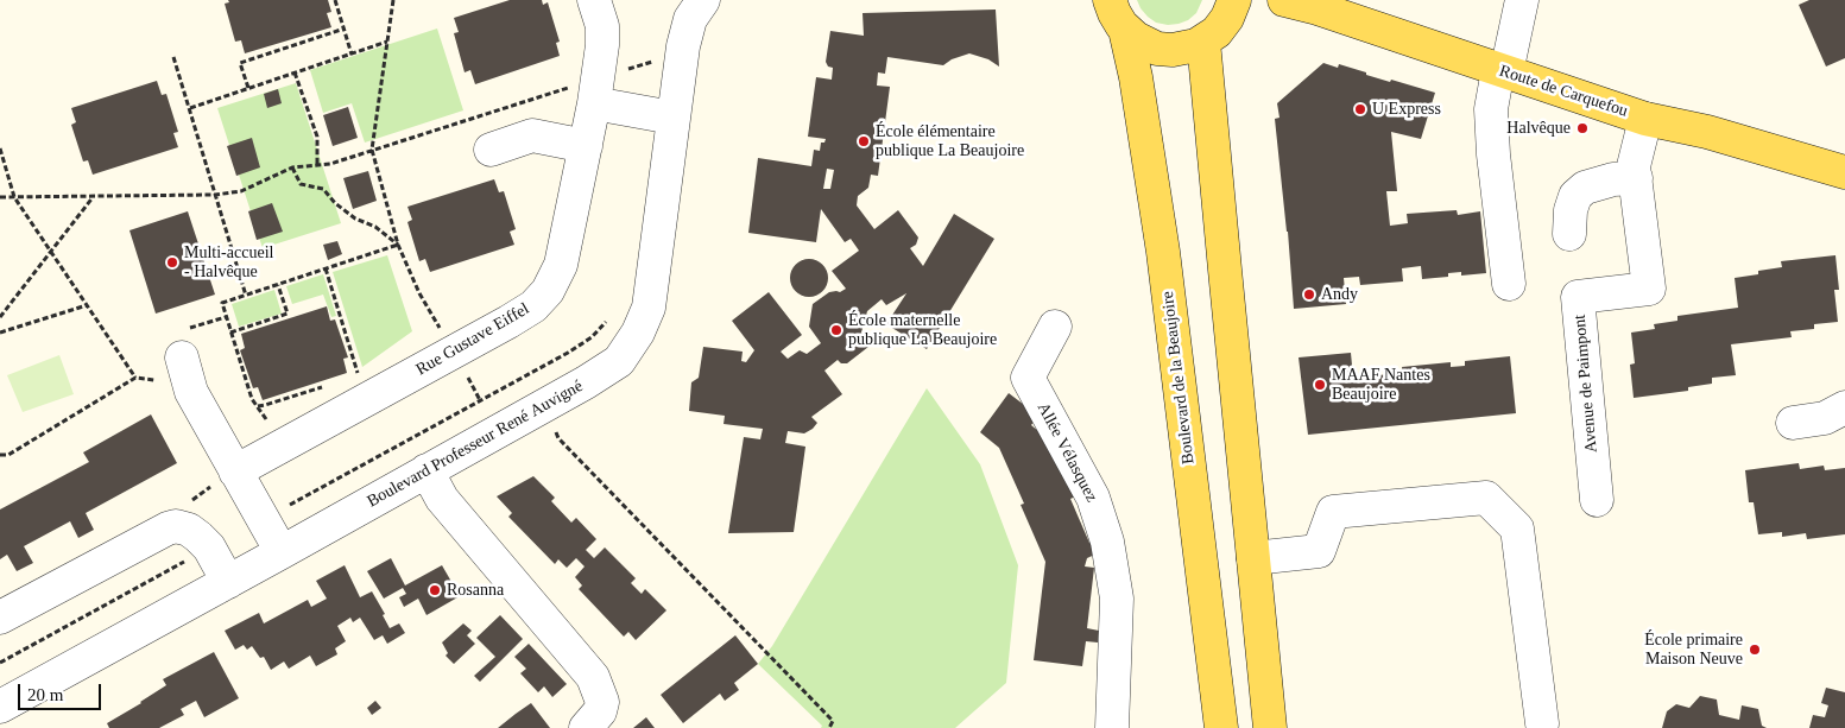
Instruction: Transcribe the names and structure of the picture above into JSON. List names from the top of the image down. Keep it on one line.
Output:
{"streets":{"main road":["Route de Carquefou","Boulevard de la Beaujoire"],"street":["Rue Gustave Eiffel","Avenue de Paimpont","Boulevard Professeur René Auvigné","Allée Vélasquez"]},"crossings":[["Route de Carquefou","Avenue de Paimpont"]],"places":["U Express","Halvêque","École élémentaire publique La Beaujoire","Multi-accueil - Halvêque","Andy","École maternelle publique La Beaujoire","MAAF Nantes Beaujoire","Rosanna","École primaire Maison Neuve"],"scale_bar":"20 m"}
